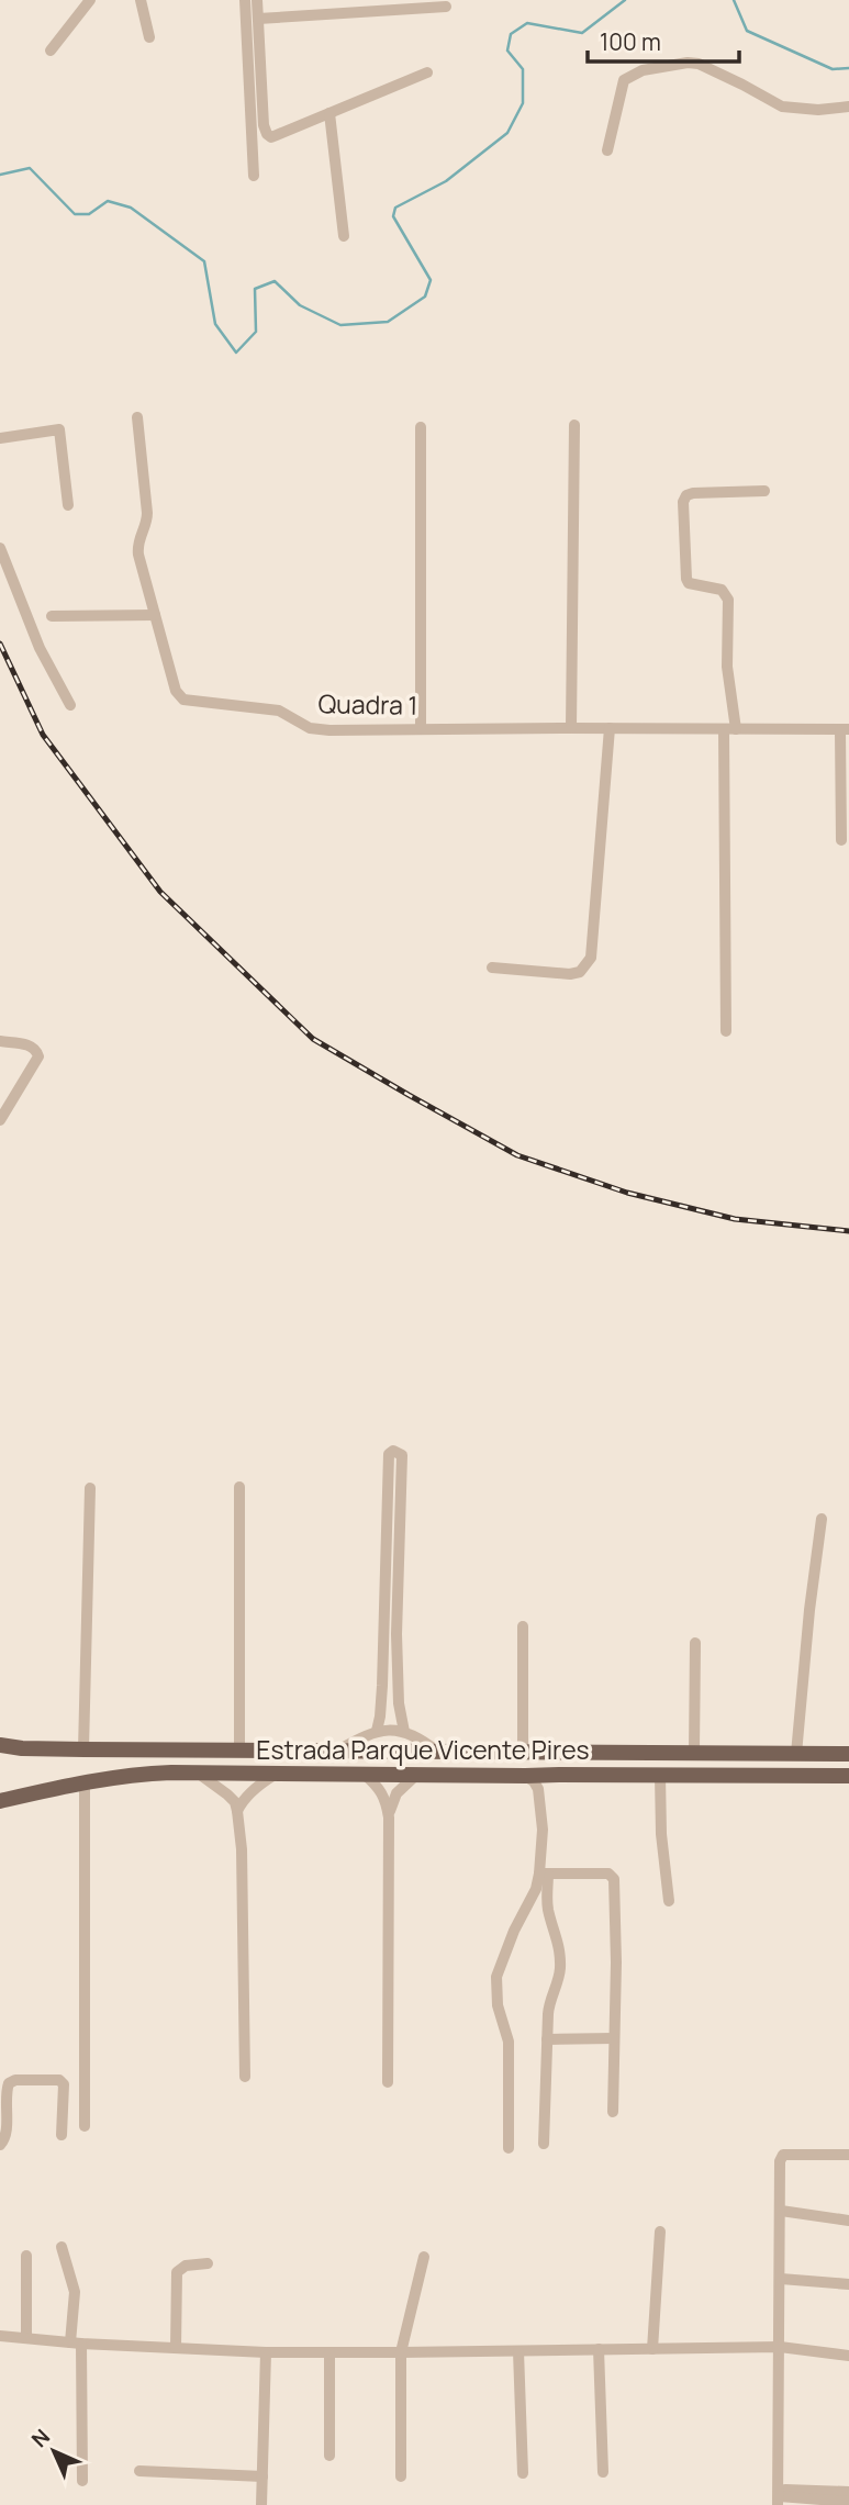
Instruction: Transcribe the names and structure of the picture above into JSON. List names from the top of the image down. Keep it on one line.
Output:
{"streets":{"main road":["Estrada Parque Vicente Pires"],"street":["Quadra 1"]},"scale_bar":"100 m","north":"top left"}
